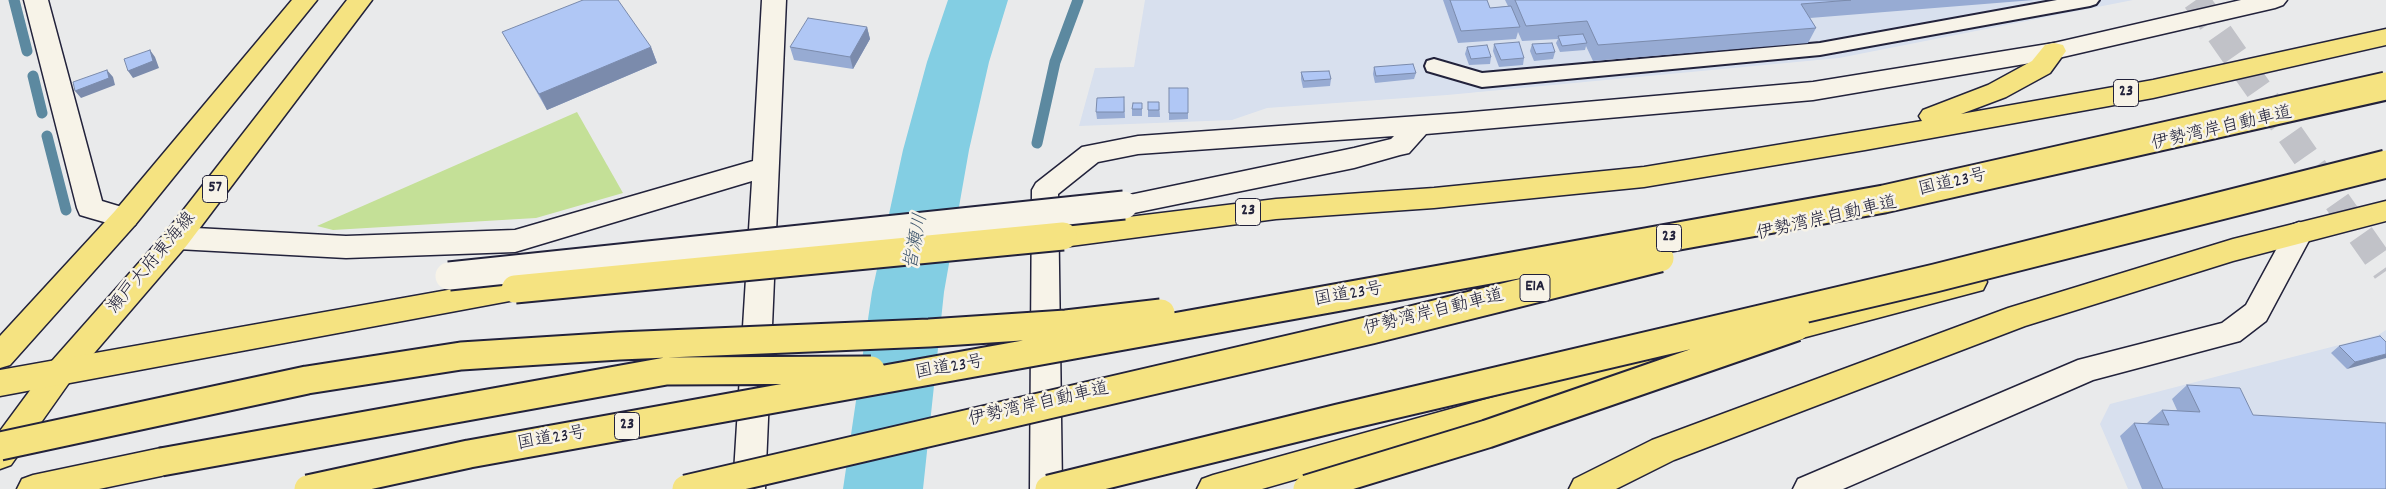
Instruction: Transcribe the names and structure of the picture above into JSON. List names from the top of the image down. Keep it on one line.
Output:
{"streets":{"main road":["23","伊勢湾岸自動車道","国道23号","57","瀬戸大府東海線","E1A"]},"crossings":[["23","瀬戸大府東海線"]],"water":["皆瀬川"]}
